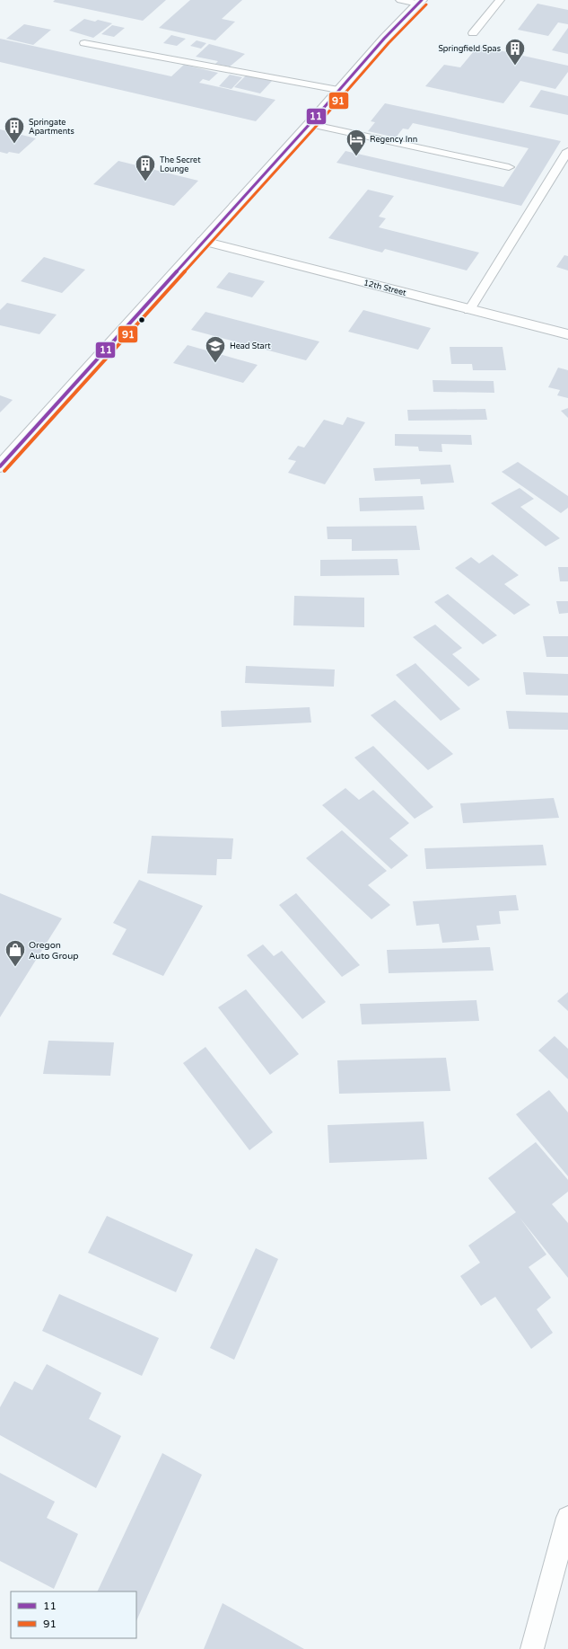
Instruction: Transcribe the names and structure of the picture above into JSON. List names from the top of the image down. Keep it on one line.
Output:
{"streets":{"main road":["12th Street"]},"places":{"building":["Springfield Spas","Springate Apartments","The Secret Lounge"],"hotel":["Regency Inn"],"school or university":["Head Start"],"shop":["Oregon Auto Group"]},"lines":["transit line 11","transit line 91"],"legend":["11","91"]}
